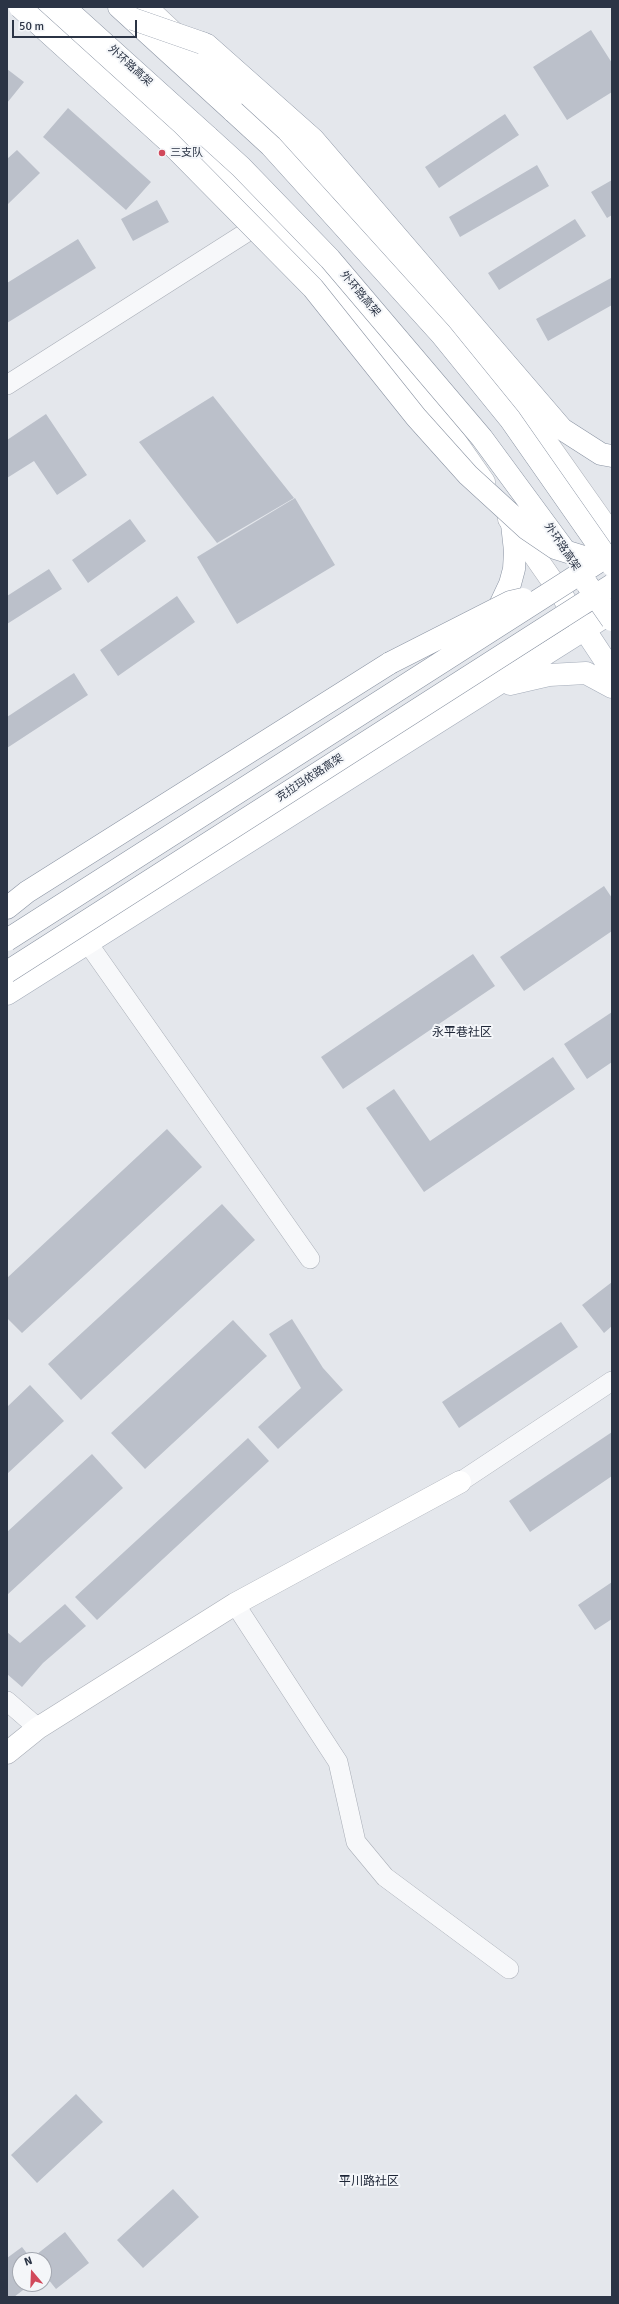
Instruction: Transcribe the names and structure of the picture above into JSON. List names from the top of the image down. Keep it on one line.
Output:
{"streets":{"main road":["外环路高架","克拉玛依路高架"]},"districts":["永平巷社区","平川路社区"],"places":["三支队"],"scale_bar":"50 m","north":"top"}
